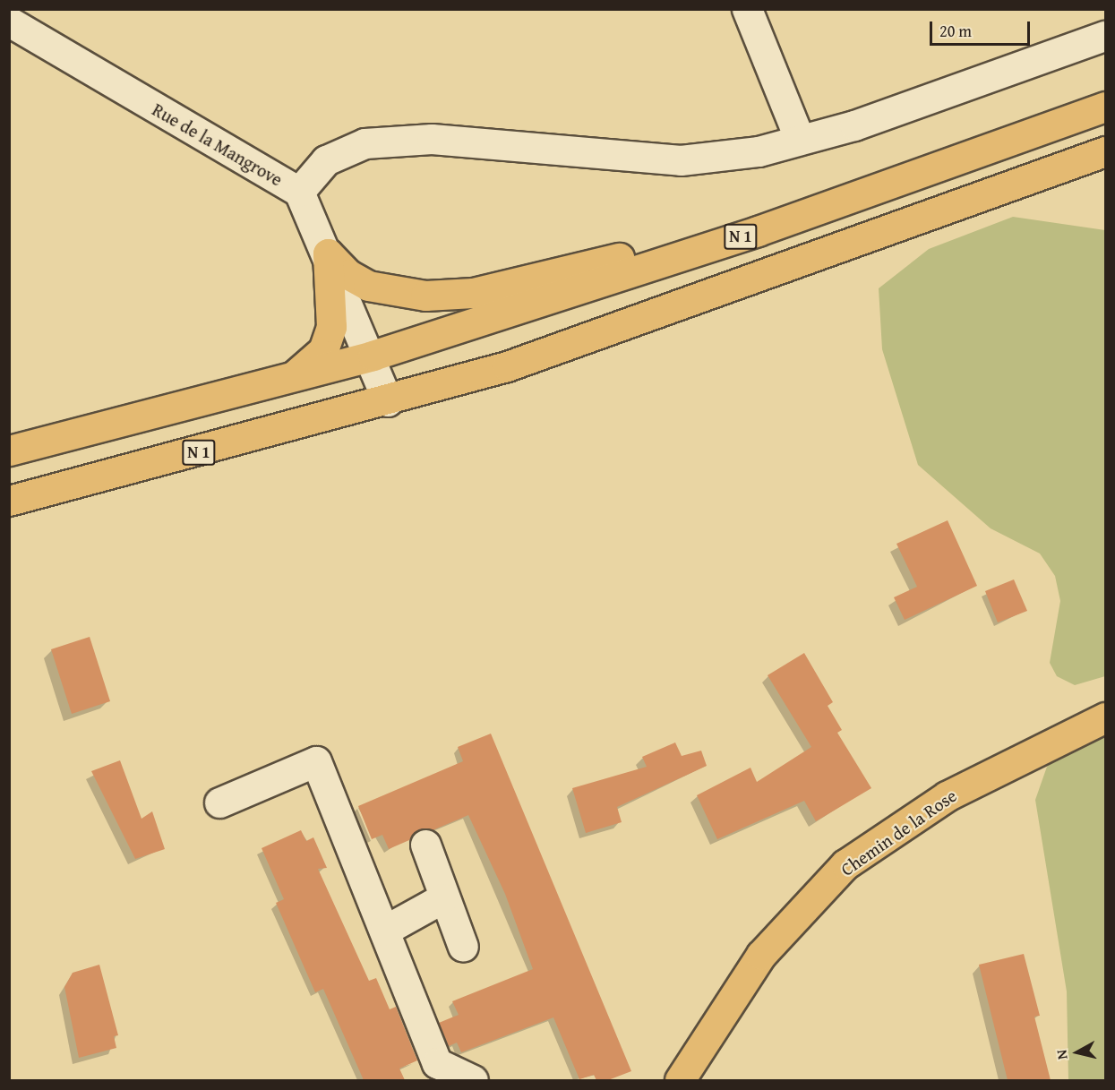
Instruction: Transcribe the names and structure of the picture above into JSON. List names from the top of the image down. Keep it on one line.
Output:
{"streets":{"main road":["N 1","Chemin de la Rose"],"street":["Rue de la Mangrove"]},"crossings":[["Rue de la Mangrove","N 1"]],"scale_bar":"20 m","north":"left"}
